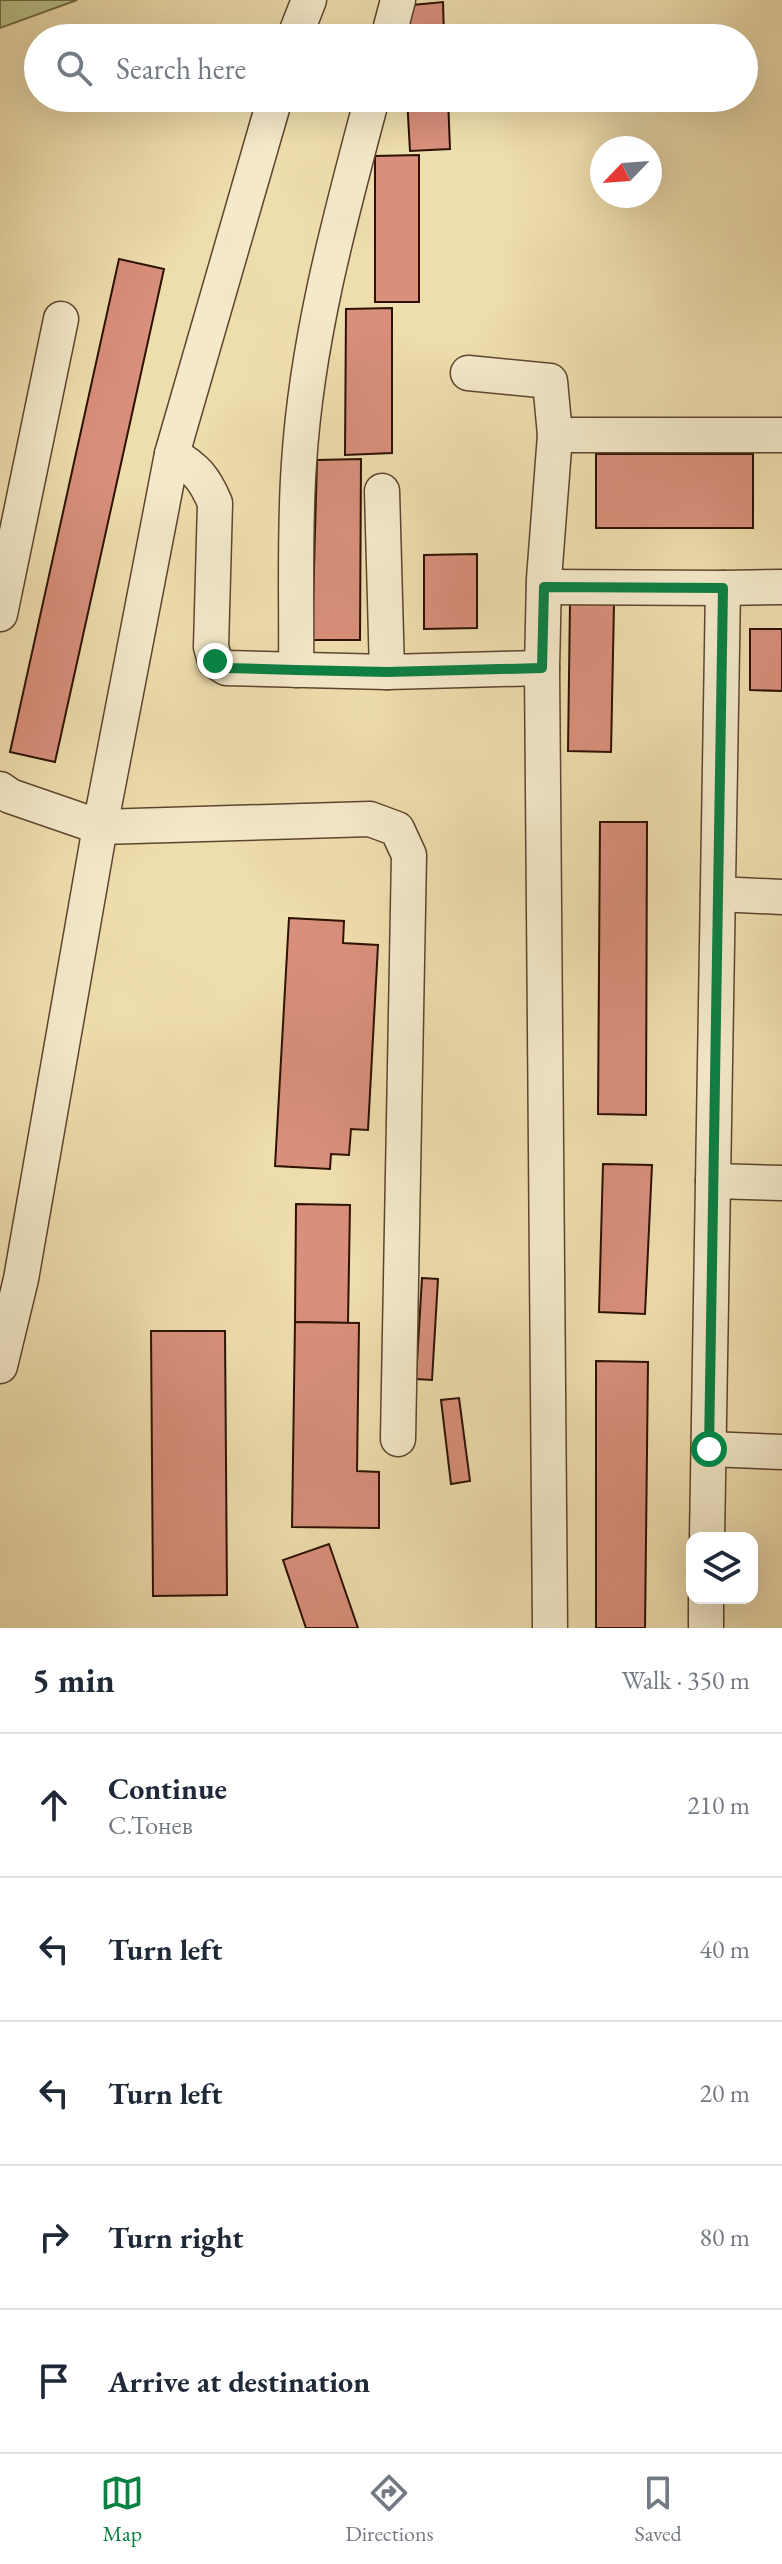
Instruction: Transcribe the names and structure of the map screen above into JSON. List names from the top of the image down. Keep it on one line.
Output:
{"north":"bottom left","page":{"search":"Search here","heading":["5 min","Walk · 350 m"],"list":[["Continue","С.Тонев","210 m"],["Turn left","40 m"],["Turn left","20 m"],["Turn right","80 m"],"Arrive at destination"],"nav":["Map","Directions","Saved"]}}
